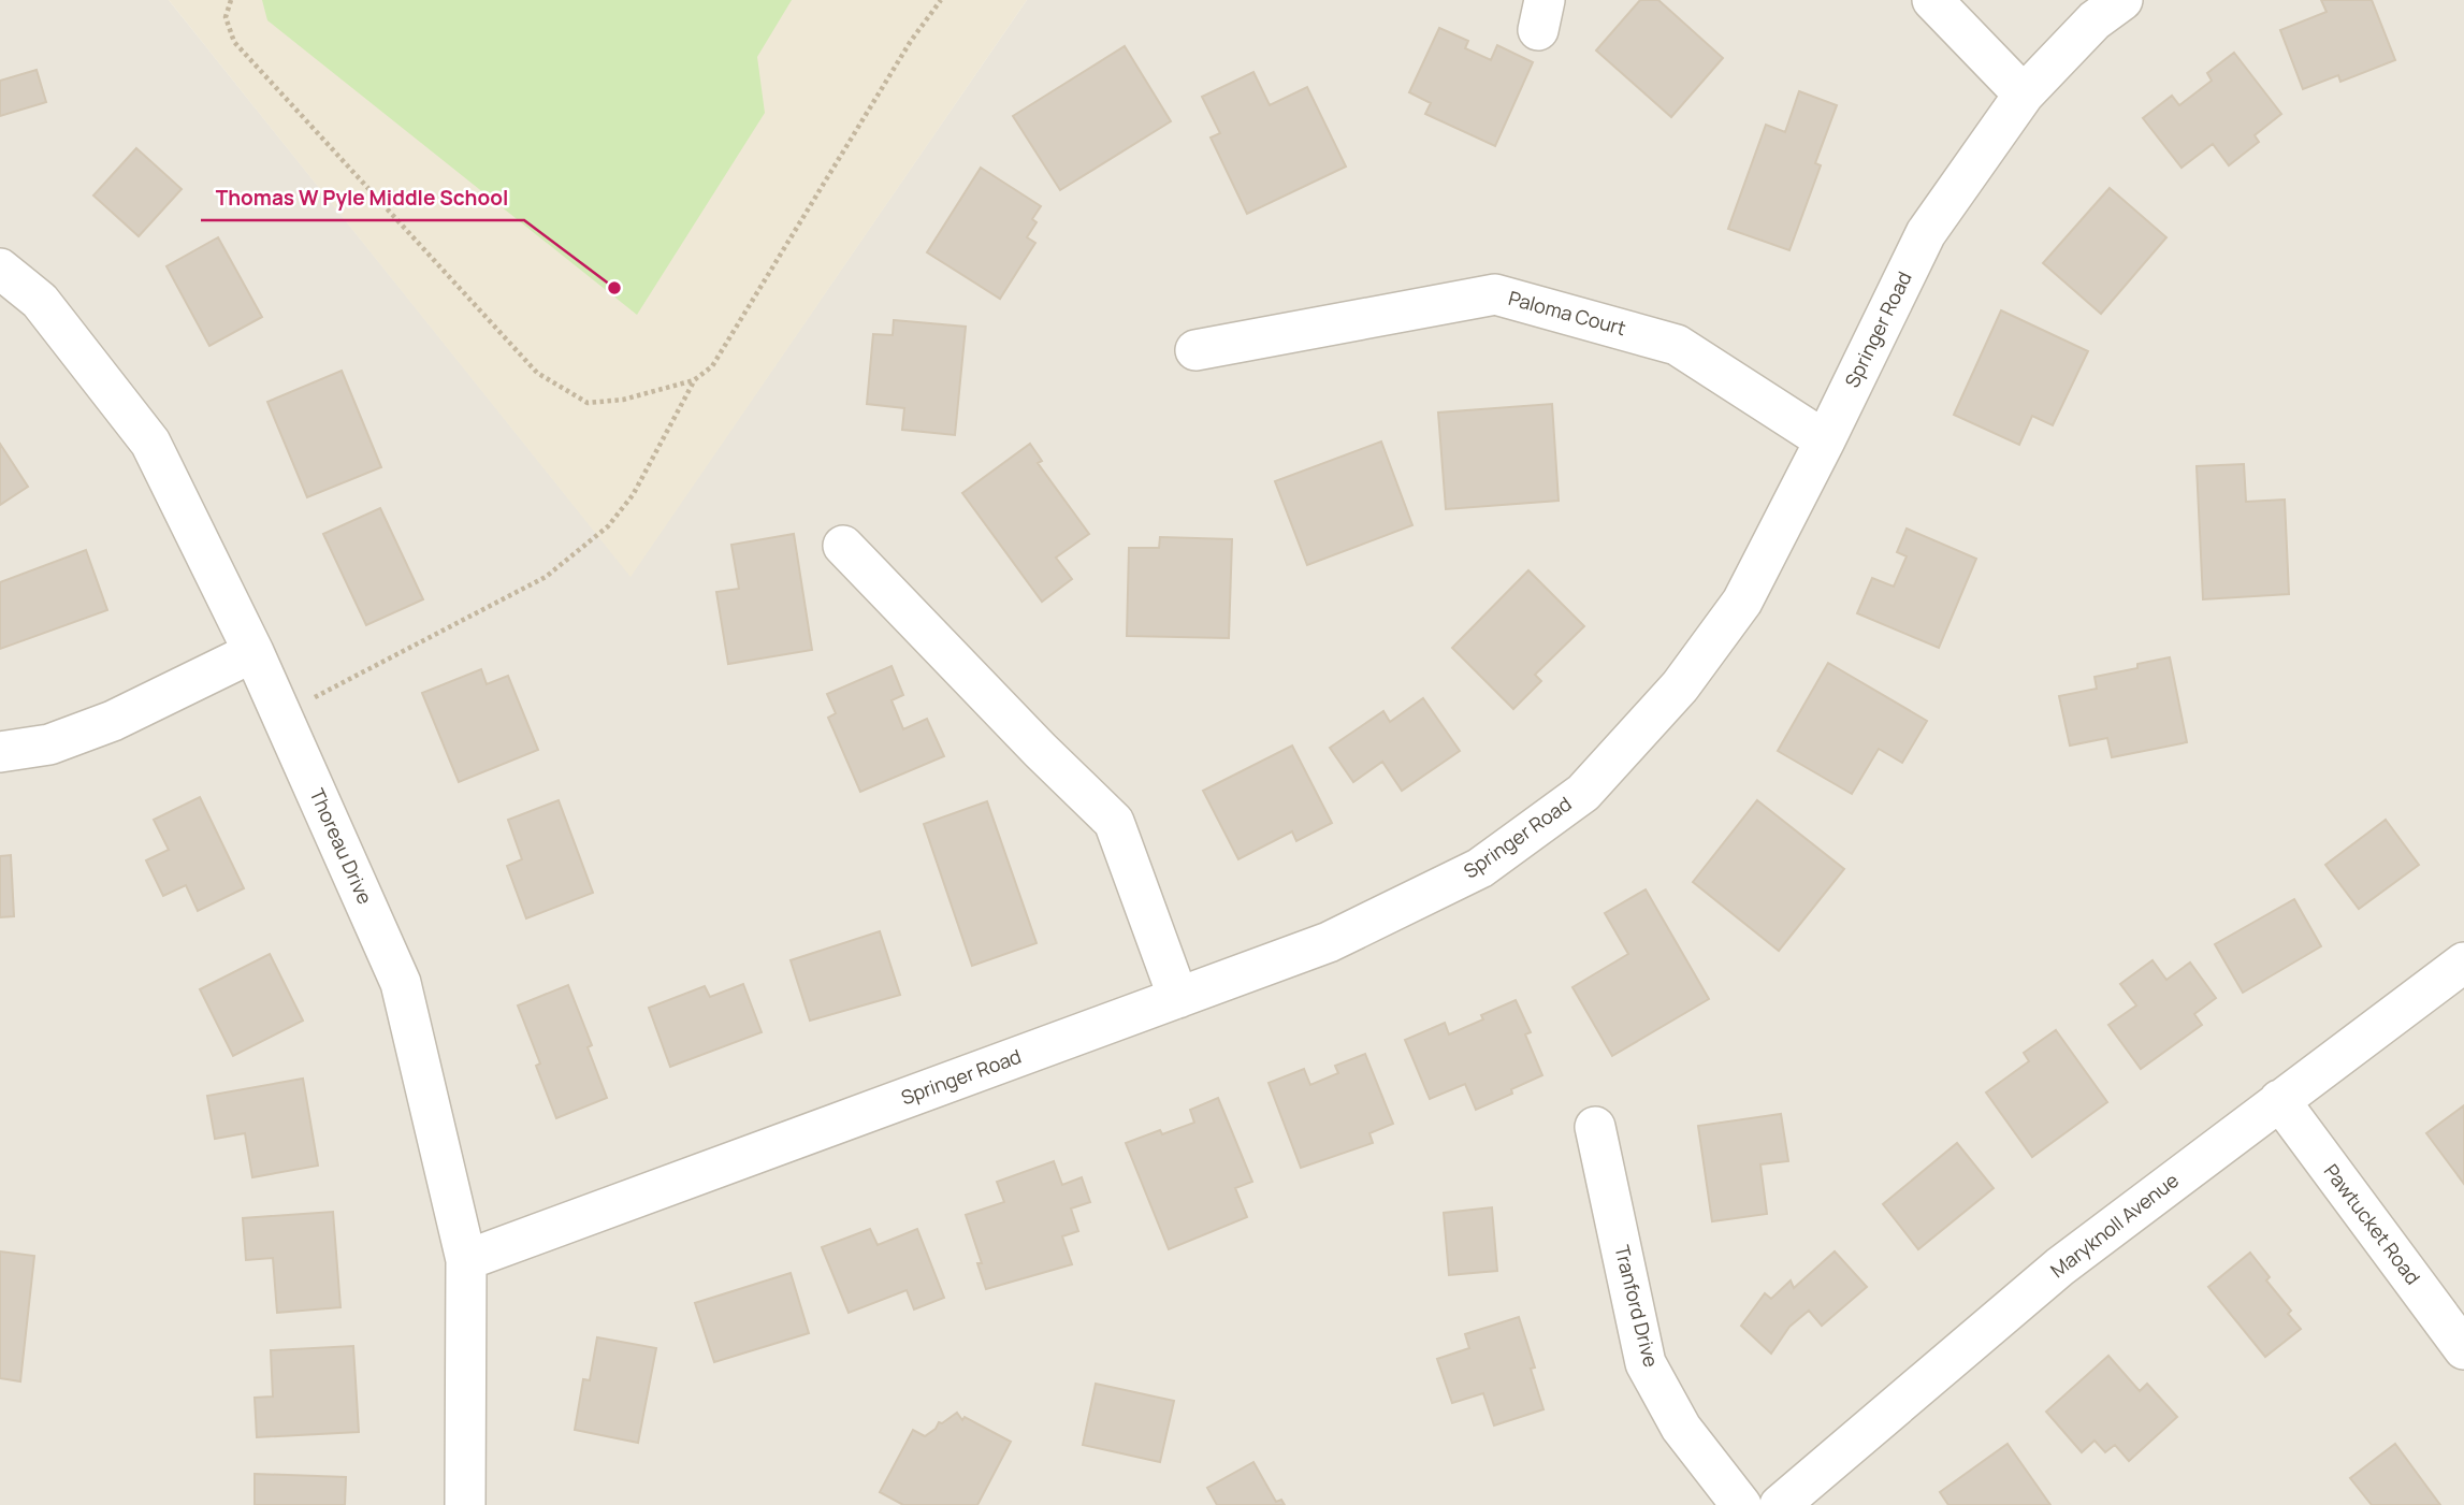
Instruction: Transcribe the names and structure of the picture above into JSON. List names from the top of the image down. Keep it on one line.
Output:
{"streets":{"street":["Paloma Court","Springer Road","Thoreau Drive","Pawtucket Road","Maryknoll Avenue","Tranford Drive"]},"crossings":[["Paloma Court","Springer Road"],["Springer Road","Thoreau Drive"],["Pawtucket Road","Maryknoll Avenue"]],"places":["Thomas W Pyle Middle School"]}
